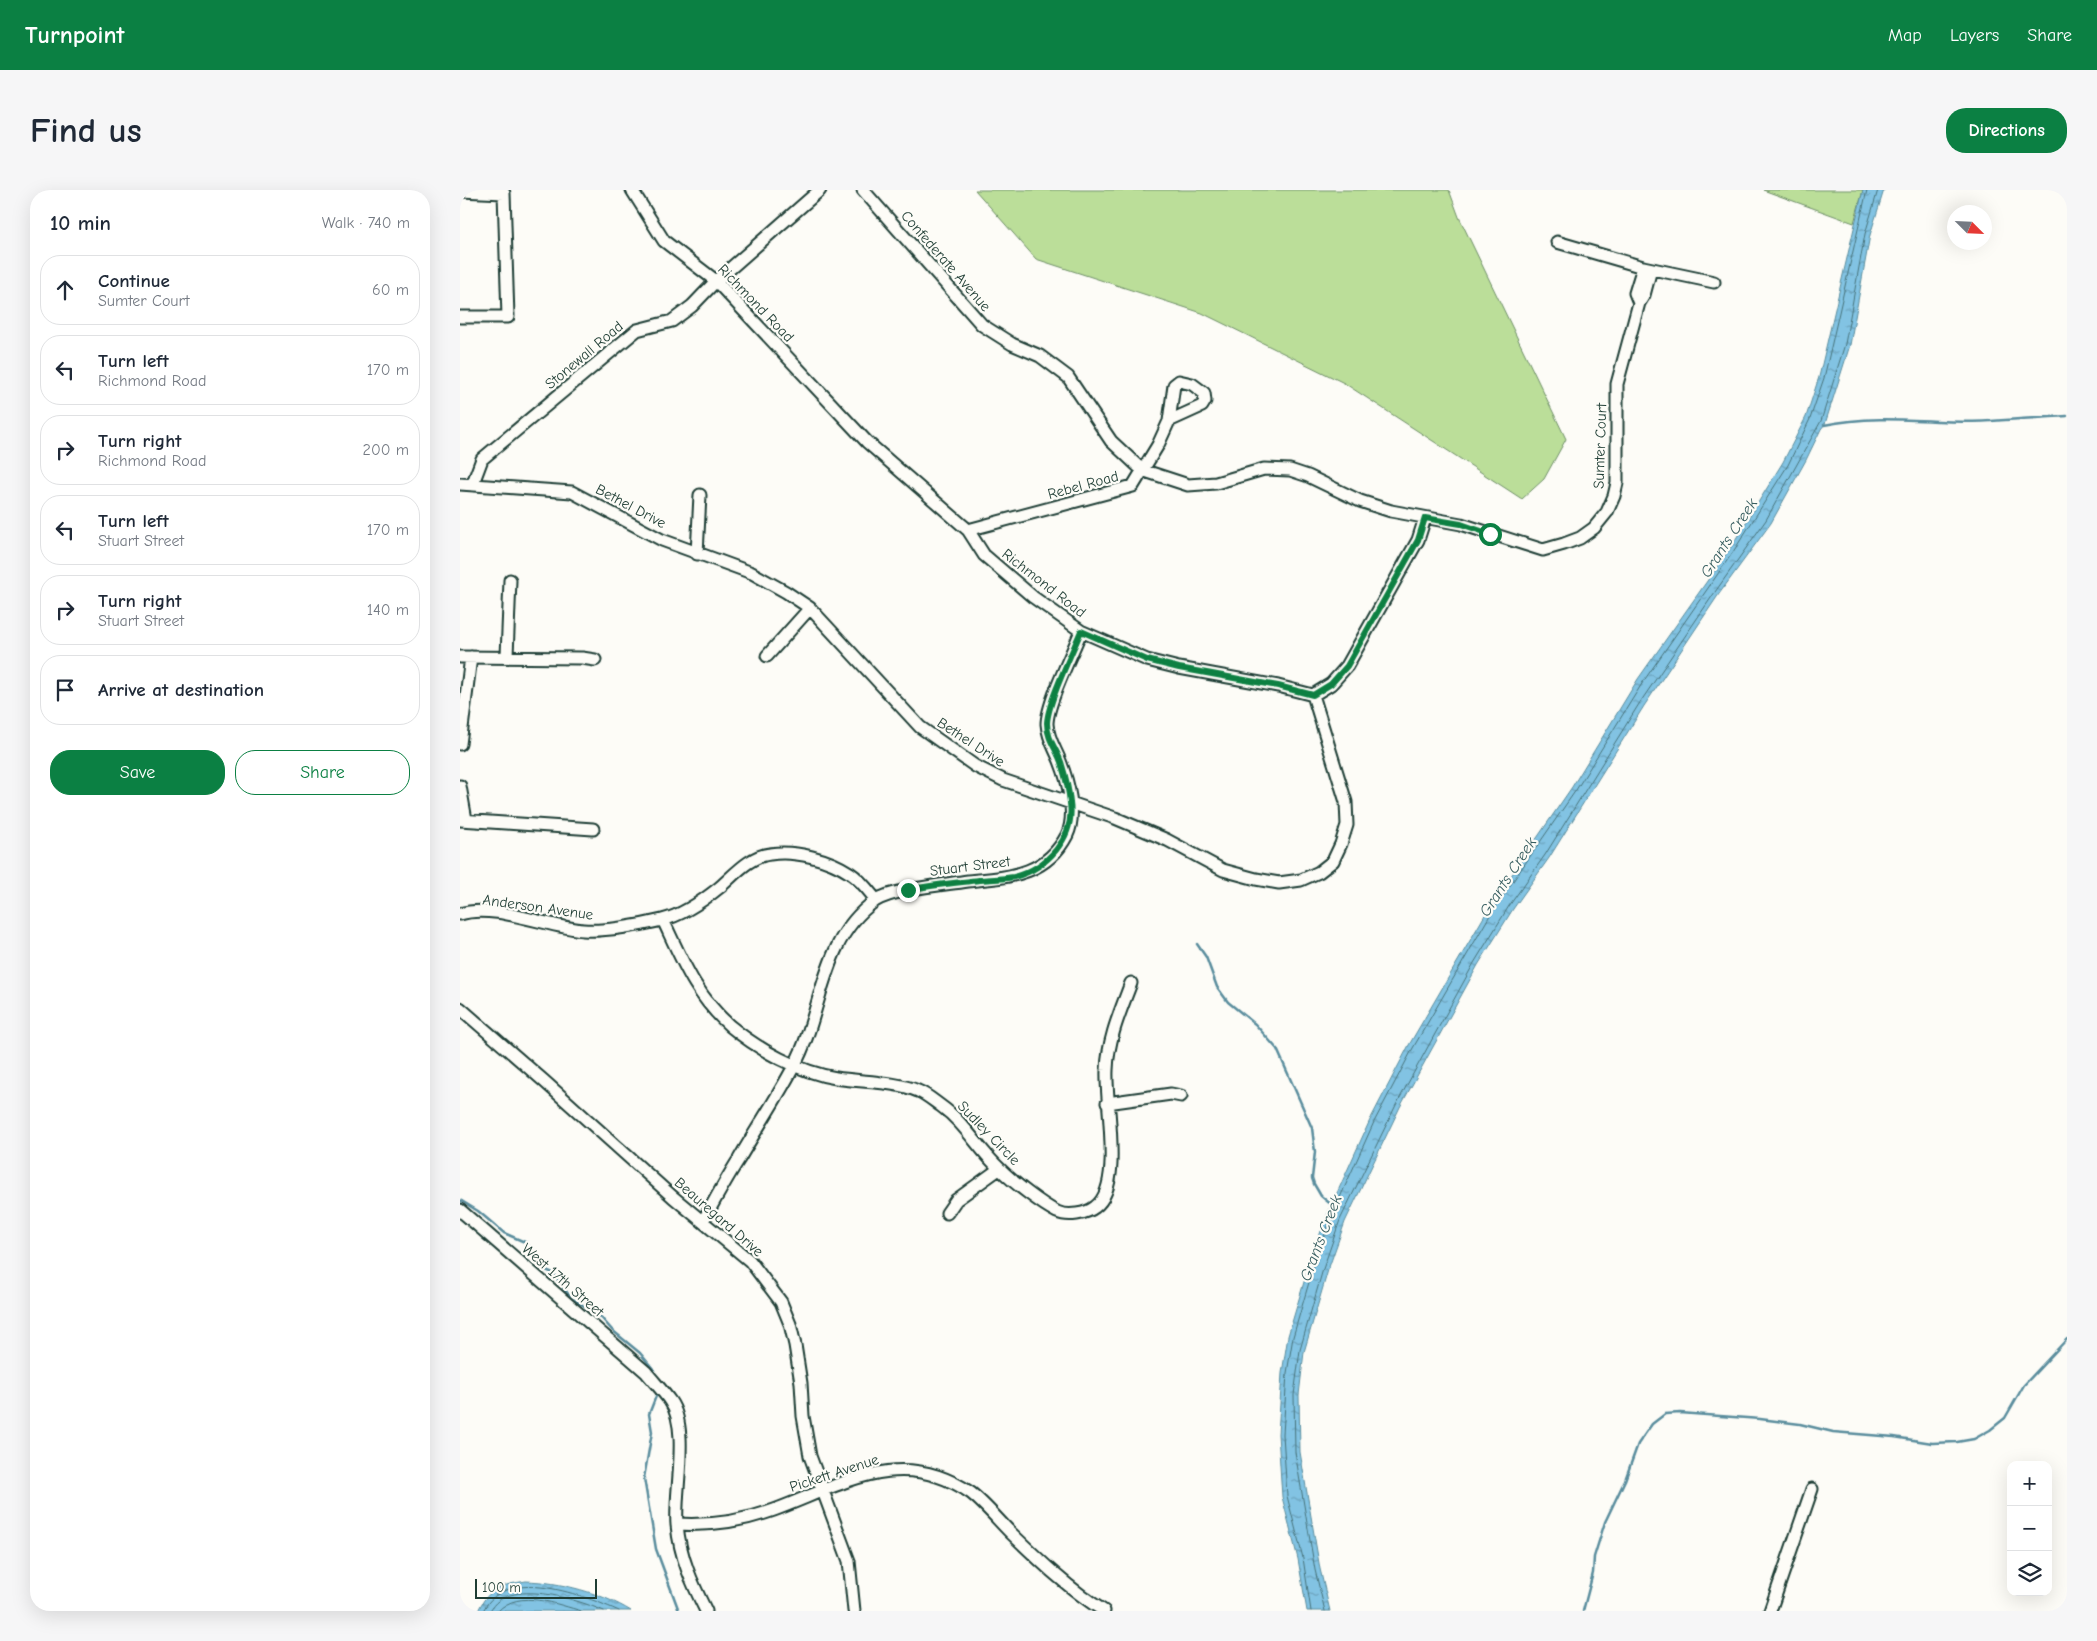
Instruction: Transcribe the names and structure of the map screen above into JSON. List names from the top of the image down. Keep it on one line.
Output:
{"streets":{"street":["Confederate Avenue","Richmond Road","Stonewall Road","Sumter Court","Rebel Road","Bethel Drive","Stuart Street","Anderson Avenue","Sudley Circle","Beauregard Drive","West 17th Street","Pickett Avenue"]},"crossings":[["Confederate Avenue","Sumter Court"],["Confederate Avenue","Rebel Road"],["Richmond Road","Stonewall Road"],["Richmond Road","Rebel Road"],["Richmond Road","Bethel Drive"],["Richmond Road","Stuart Street"],["Stonewall Road","Bethel Drive"],["Bethel Drive","Stuart Street"],["Stuart Street","Anderson Avenue"],["Stuart Street","Sudley Circle"],["Stuart Street","Beauregard Drive"],["Anderson Avenue","Sudley Circle"],["Beauregard Drive","Pickett Avenue"],["West 17th Street","Pickett Avenue"]],"water":["Grants Creek"],"scale_bar":"100 m","north":"bottom right","page":{"header":"Turnpoint","nav":["Map","Layers","Share"],"buttons":["Directions",["Save","Share"]],"title":"Find us","heading":["10 min","Walk · 740 m"],"list":[["Continue","Sumter Court","60 m"],["Turn left","Richmond Road","170 m"],["Turn right","Richmond Road","200 m"],["Turn left","Stuart Street","170 m"],["Turn right","Stuart Street","140 m"],"Arrive at destination"],"map_buttons":["+","−"],"scale":"100 m"}}
